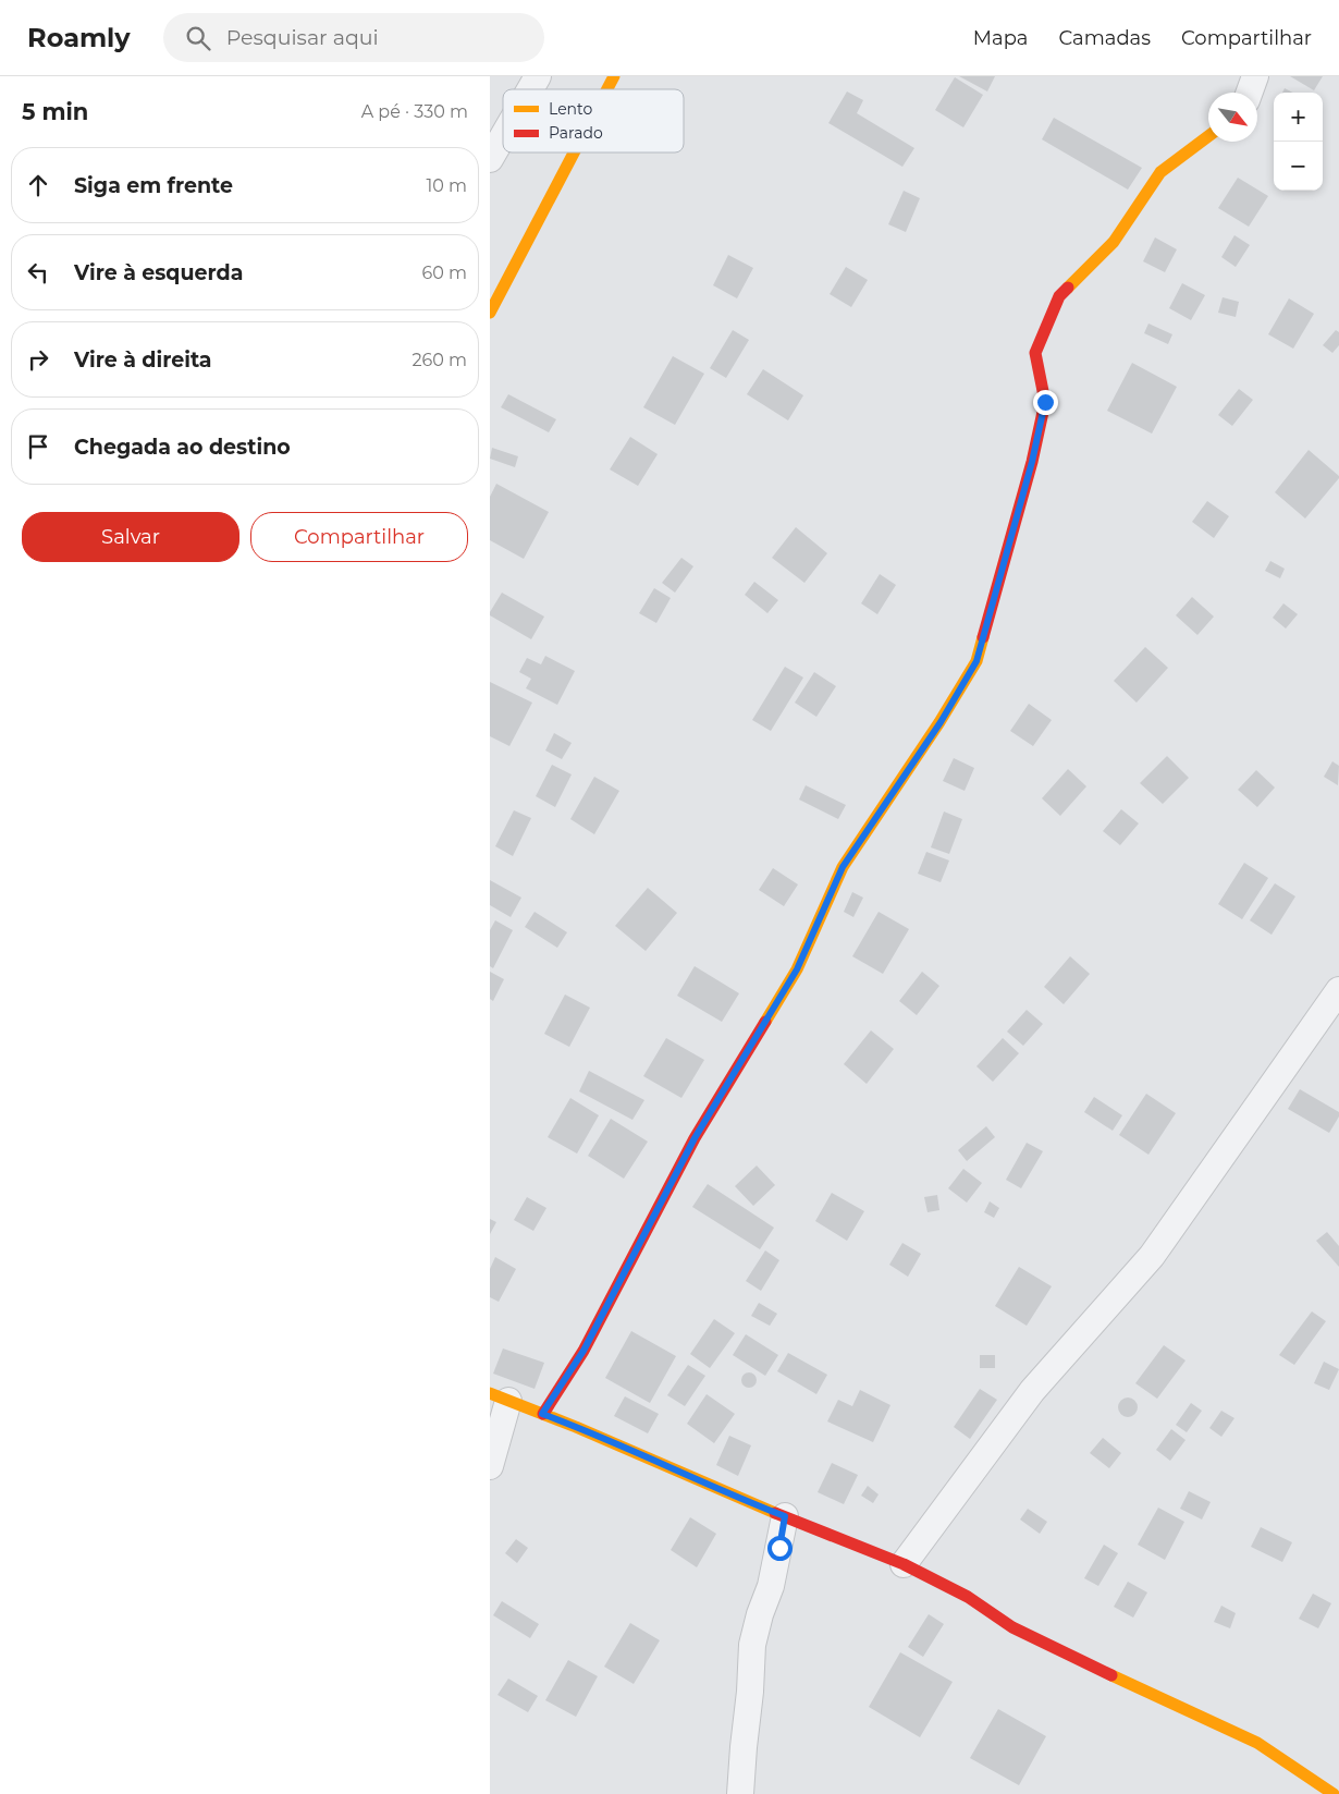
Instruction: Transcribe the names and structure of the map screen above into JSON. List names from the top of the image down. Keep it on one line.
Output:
{"legend":["Lento","Parado"],"north":"bottom right","page":{"header":"Roamly","search":"Pesquisar aqui","nav":["Mapa","Camadas","Compartilhar"],"heading":["5 min","A pé · 330 m"],"map_buttons":["+","−"],"list":[["Siga em frente","10 m"],["Vire à esquerda","60 m"],["Vire à direita","260 m"],"Chegada ao destino"],"buttons":["Salvar","Compartilhar"]}}
